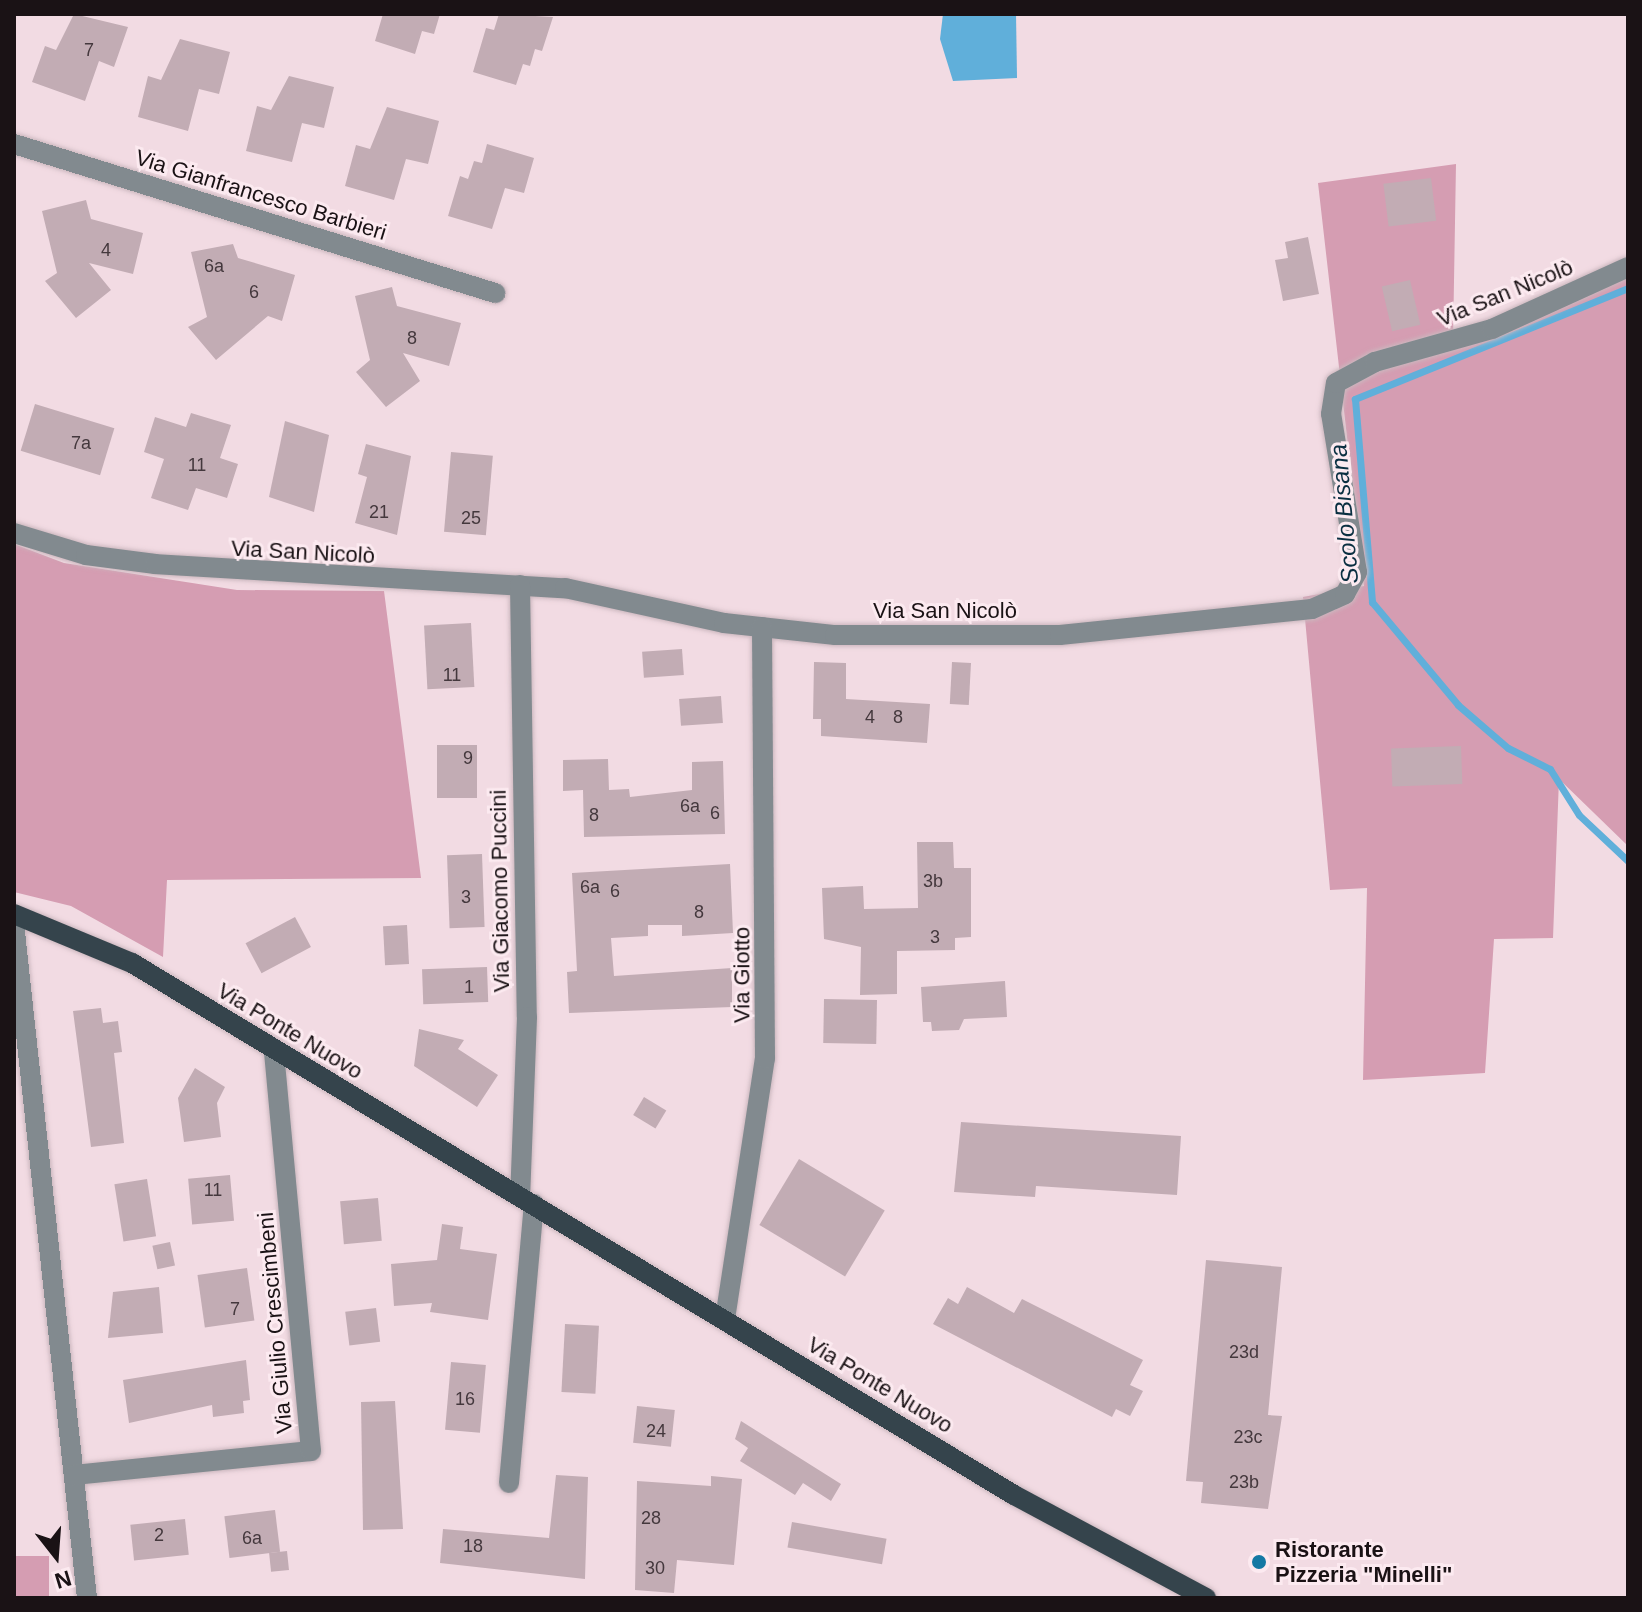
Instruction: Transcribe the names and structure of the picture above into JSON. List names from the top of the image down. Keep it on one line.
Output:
{"streets":{"main road":["Via Ponte Nuovo"],"street":["Via Gianfrancesco Barbieri","Via San Nicolò","Via Giacomo Puccini","Via Giotto","Via Giulio Crescimbeni"]},"crossings":[["Via San Nicolò","Via Giacomo Puccini"],["Via San Nicolò","Via Giotto"],["Via Giacomo Puccini","Via Ponte Nuovo"],["Via Giotto","Via Ponte Nuovo"],["Via Ponte Nuovo","Via Giulio Crescimbeni"]],"water":["Scolo Bisana"],"places":["Ristorante Pizzeria \"Minelli\""],"house_numbers":["7","4","6a","6","8","7a","11","21","25","11","4","8","9","6a","6","8","3b","6a","6","3","8","3","1","11","7","23d","16","24","23c","23b","28","2","6a","18","30"],"north":"bottom"}
